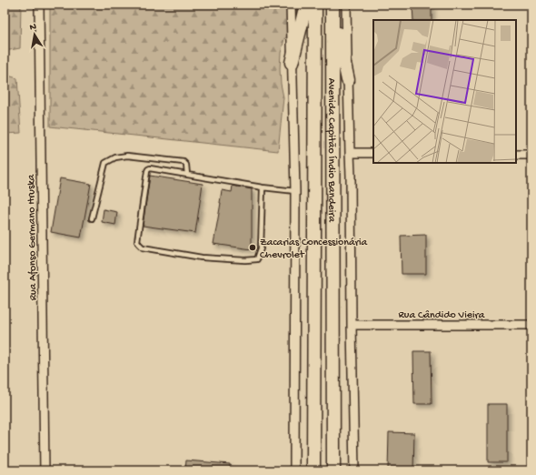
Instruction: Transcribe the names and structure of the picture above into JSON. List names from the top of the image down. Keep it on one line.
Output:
{"streets":{"main road":["Avenida Capitão Índio Bandeira"],"street":["Rua Afonso Germano Hruska","Rua Cândido Vieira"]},"places":["Zacarias Concessionária Chevrolet"],"north":"top"}
